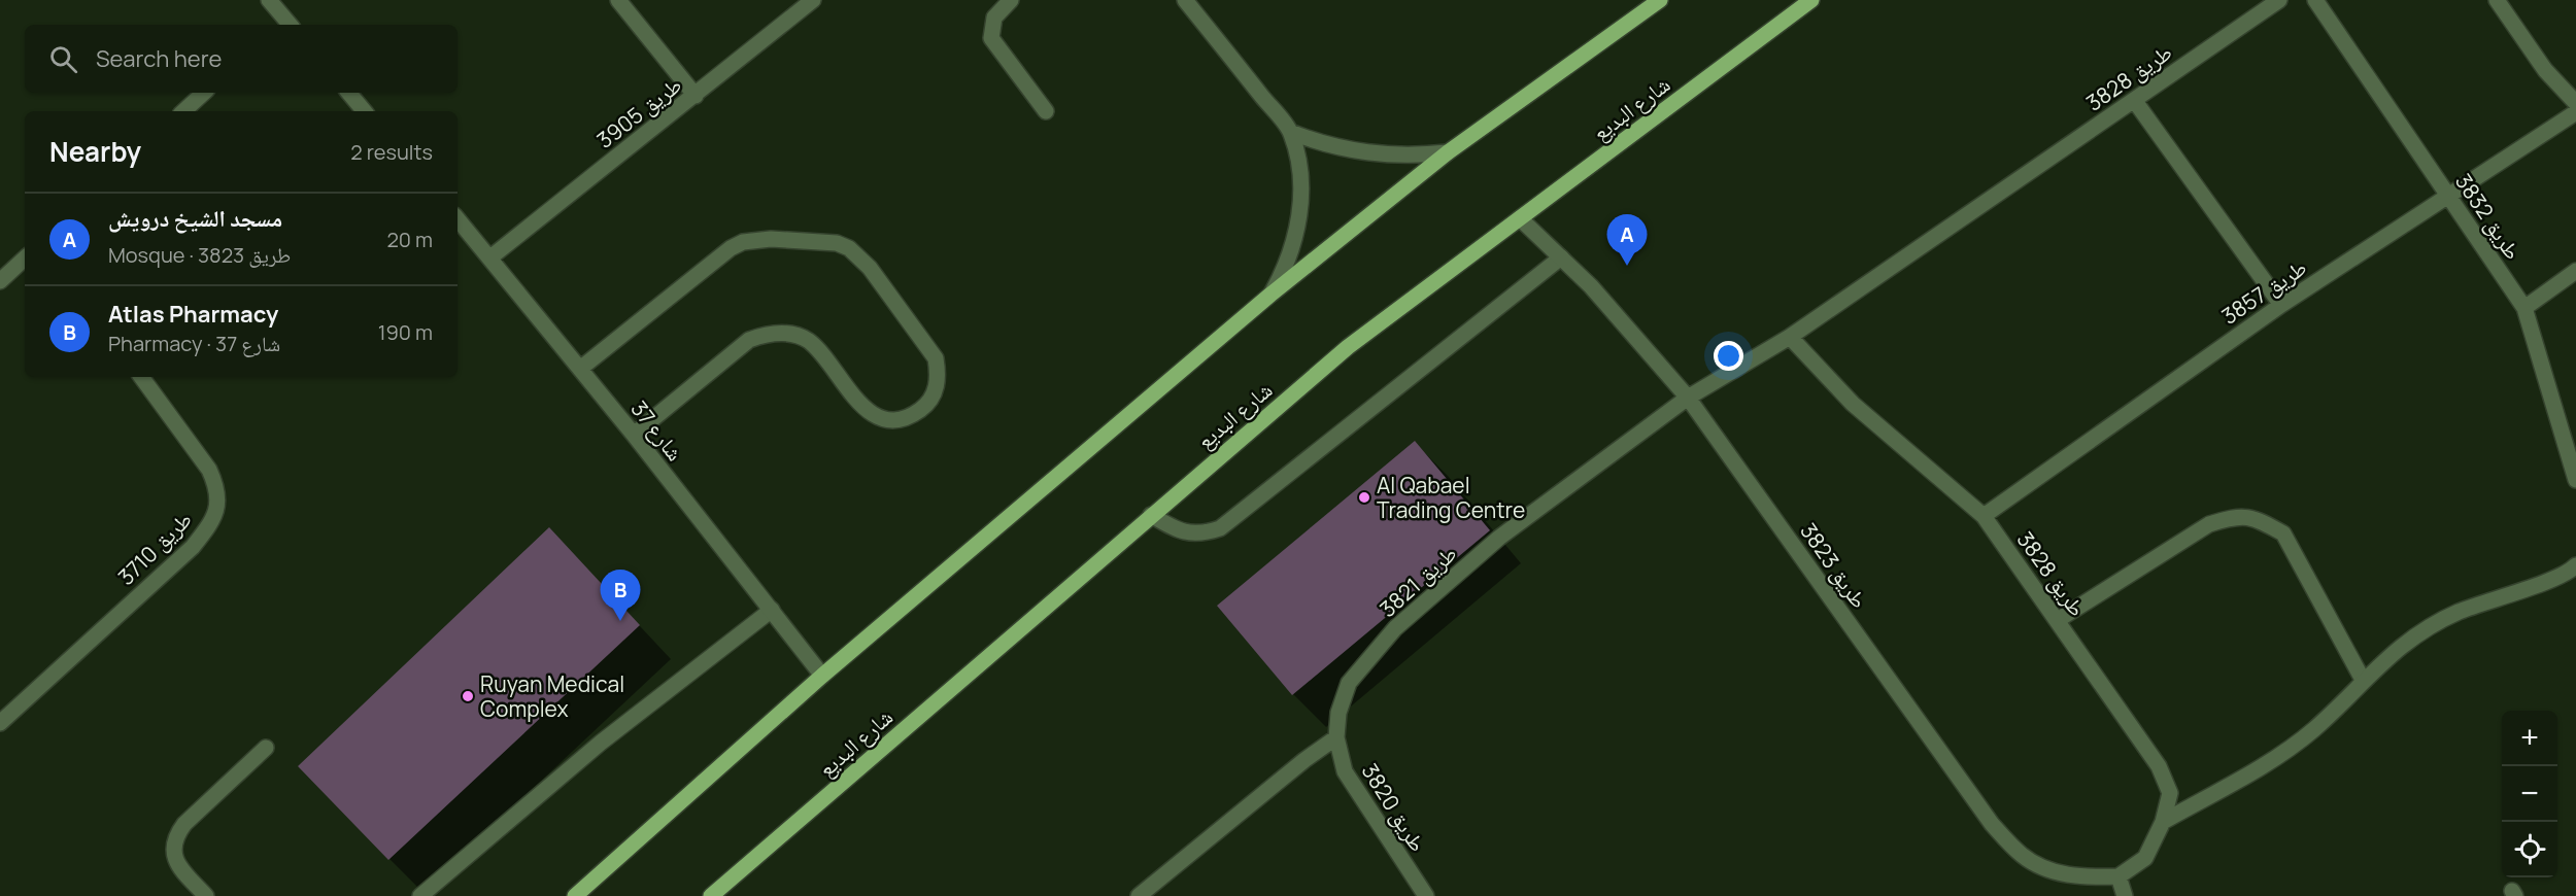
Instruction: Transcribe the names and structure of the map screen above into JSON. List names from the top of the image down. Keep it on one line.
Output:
{"streets":{"main road":["شارع البديع"],"street":["طريق 3828","طريق 3905","طريق 3832","طريق 3857","شارع 37","طريق 3710","طريق 3823","طريق 3821","طريق 3820"]},"crossings":[["طريق 3828","طريق 3857"],["طريق 3828","طريق 3823"],["طريق 3828","طريق 3821"],["شارع البديع","طريق 3823"],["طريق 3905","شارع 37"],["طريق 3832","طريق 3857"],["طريق 3823","طريق 3821"],["طريق 3821","طريق 3820"]],"places":["Al Qabael Trading Centre","Ruyan Medical Complex"],"page":{"search":"Search here","heading":["Nearby","2 results"],"list":[{"mark":"A","name":"مسجد الشيخ درويش","note":"Mosque · طريق 3823","value":"20 m"},{"mark":"B","name":"Atlas Pharmacy","note":"Pharmacy · شارع 37","value":"190 m"}],"pins":["A","B"],"map_buttons":["+","−"]}}
